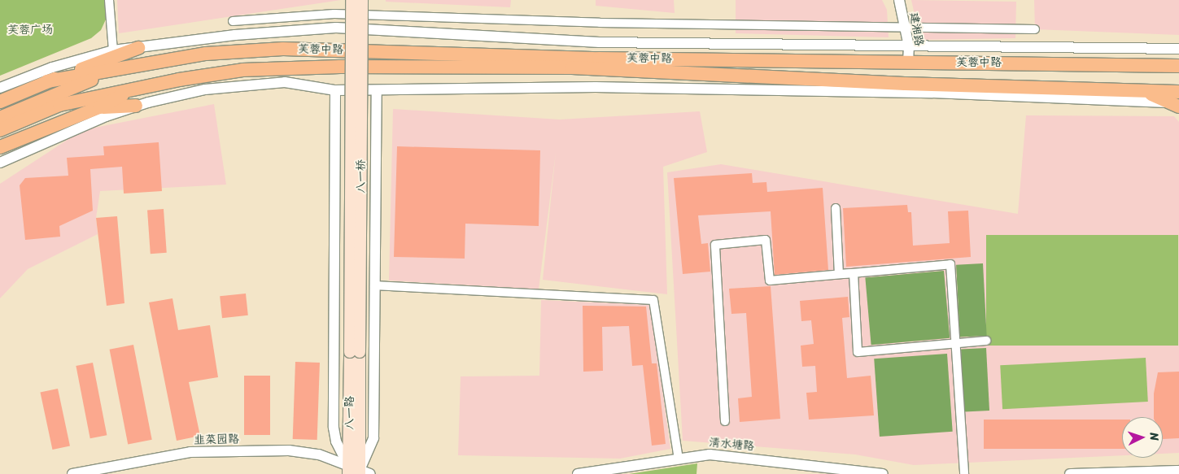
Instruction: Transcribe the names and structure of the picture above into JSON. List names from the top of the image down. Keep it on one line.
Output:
{"streets":{"main road":["芙蓉中路","八一桥","八一路"],"street":["建湘路","韭菜园路","清水塘路"]},"crossings":[["建湘路","芙蓉中路"],["八一桥","八一路"],["八一路","韭菜园路"]],"parks":["芙蓉广场"],"north":"right"}
